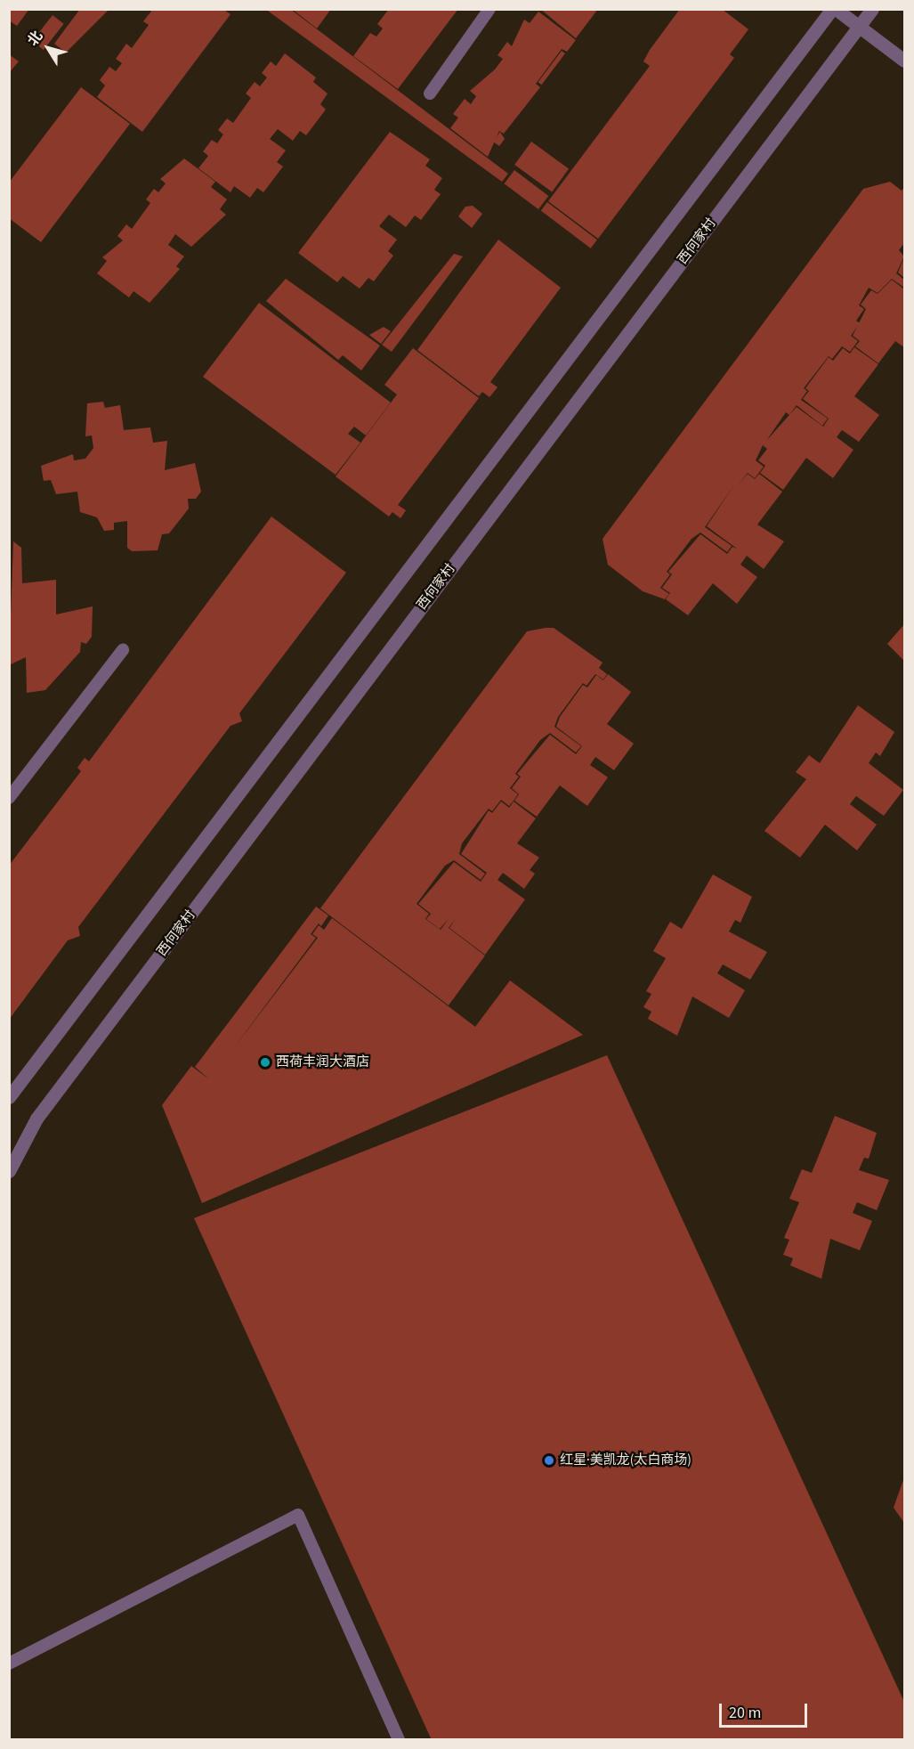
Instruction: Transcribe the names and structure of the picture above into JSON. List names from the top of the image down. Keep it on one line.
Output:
{"streets":{"street":["西何家村"]},"places":["西荷丰润大酒店","红星·美凯龙(太白商场)"],"scale_bar":"20 m","north":"top left"}
